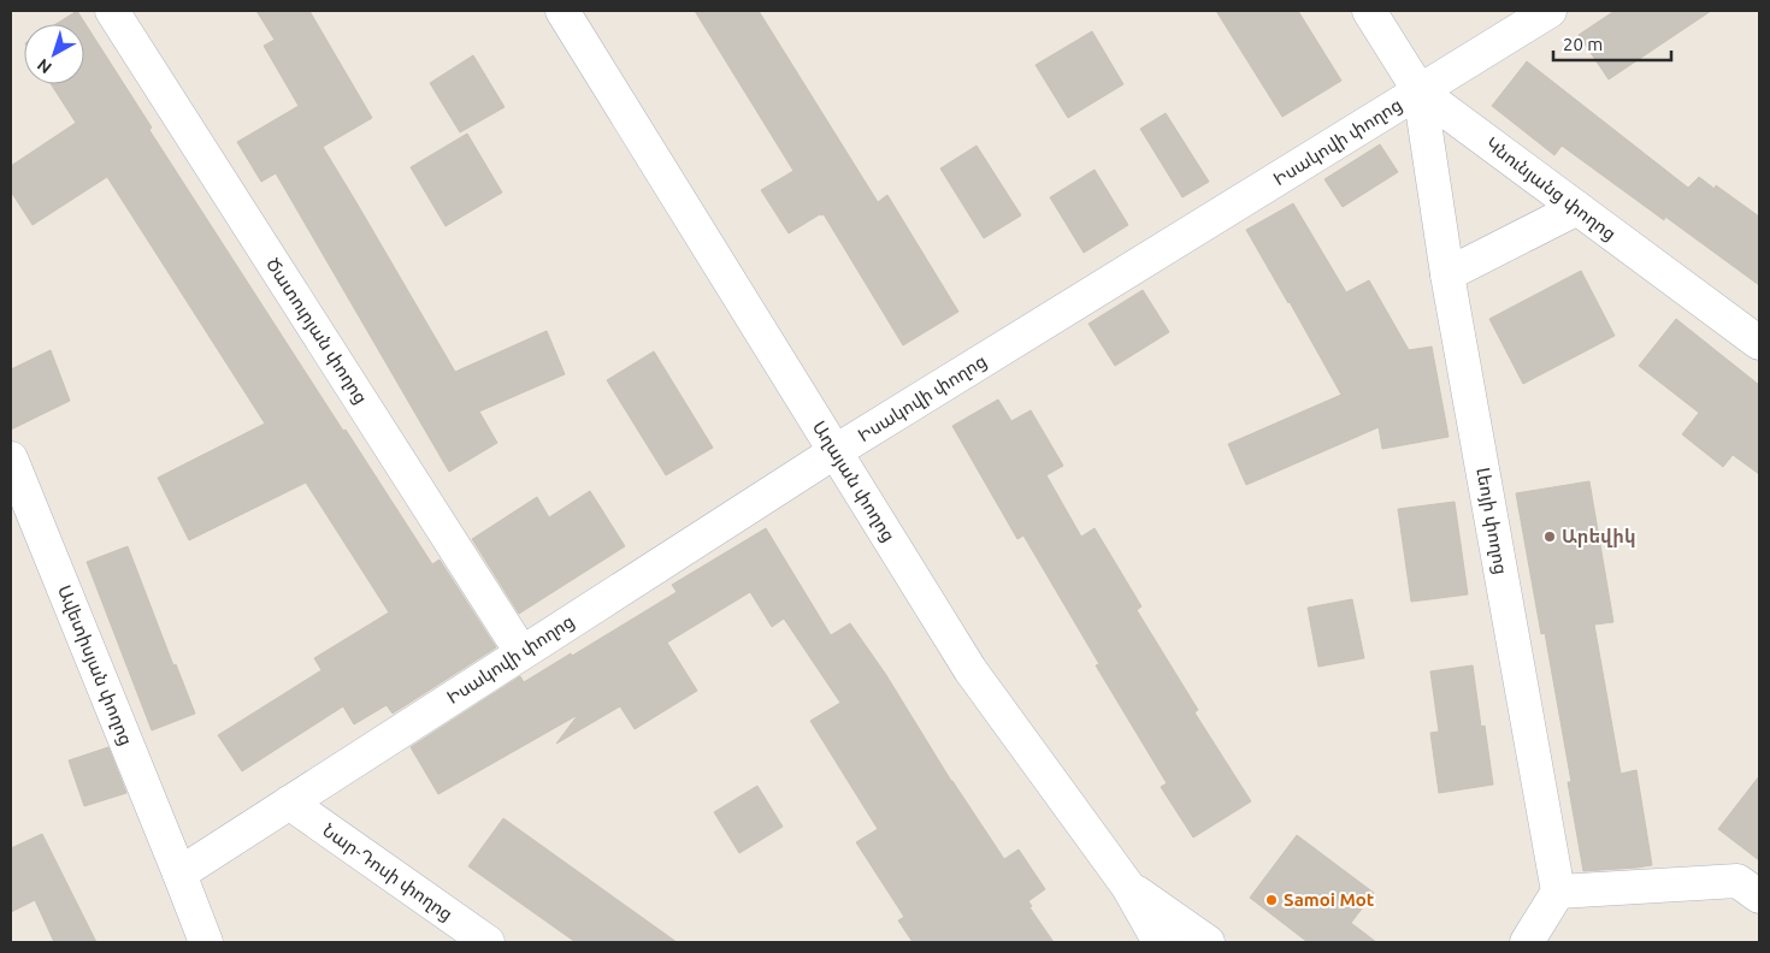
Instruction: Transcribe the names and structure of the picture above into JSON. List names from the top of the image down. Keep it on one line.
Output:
{"streets":{"street":["Իսակովի փողոց","Կնունյանց փողոց","Ծատուրյան փողոց","Աղայան փողոց","Լեոյի փողոց","Ավետիսյան փողոց","Նար-Դոսի փողոց"]},"crossings":[["Իսակովի փողոց","Կնունյանց փողոց"],["Իսակովի փողոց","Ծատուրյան փողոց"],["Իսակովի փողոց","Աղայան փողոց"],["Իսակովի փողոց","Լեոյի փողոց"],["Իսակովի փողոց","Ավետիսյան փողոց"],["Իսակովի փողոց","Նար-Դոսի փողոց"],["Կնունյանց փողոց","Լեոյի փողոց"]],"places":["Արեվիկ","Samoi Mot"],"scale_bar":"20 m","north":"bottom left"}
